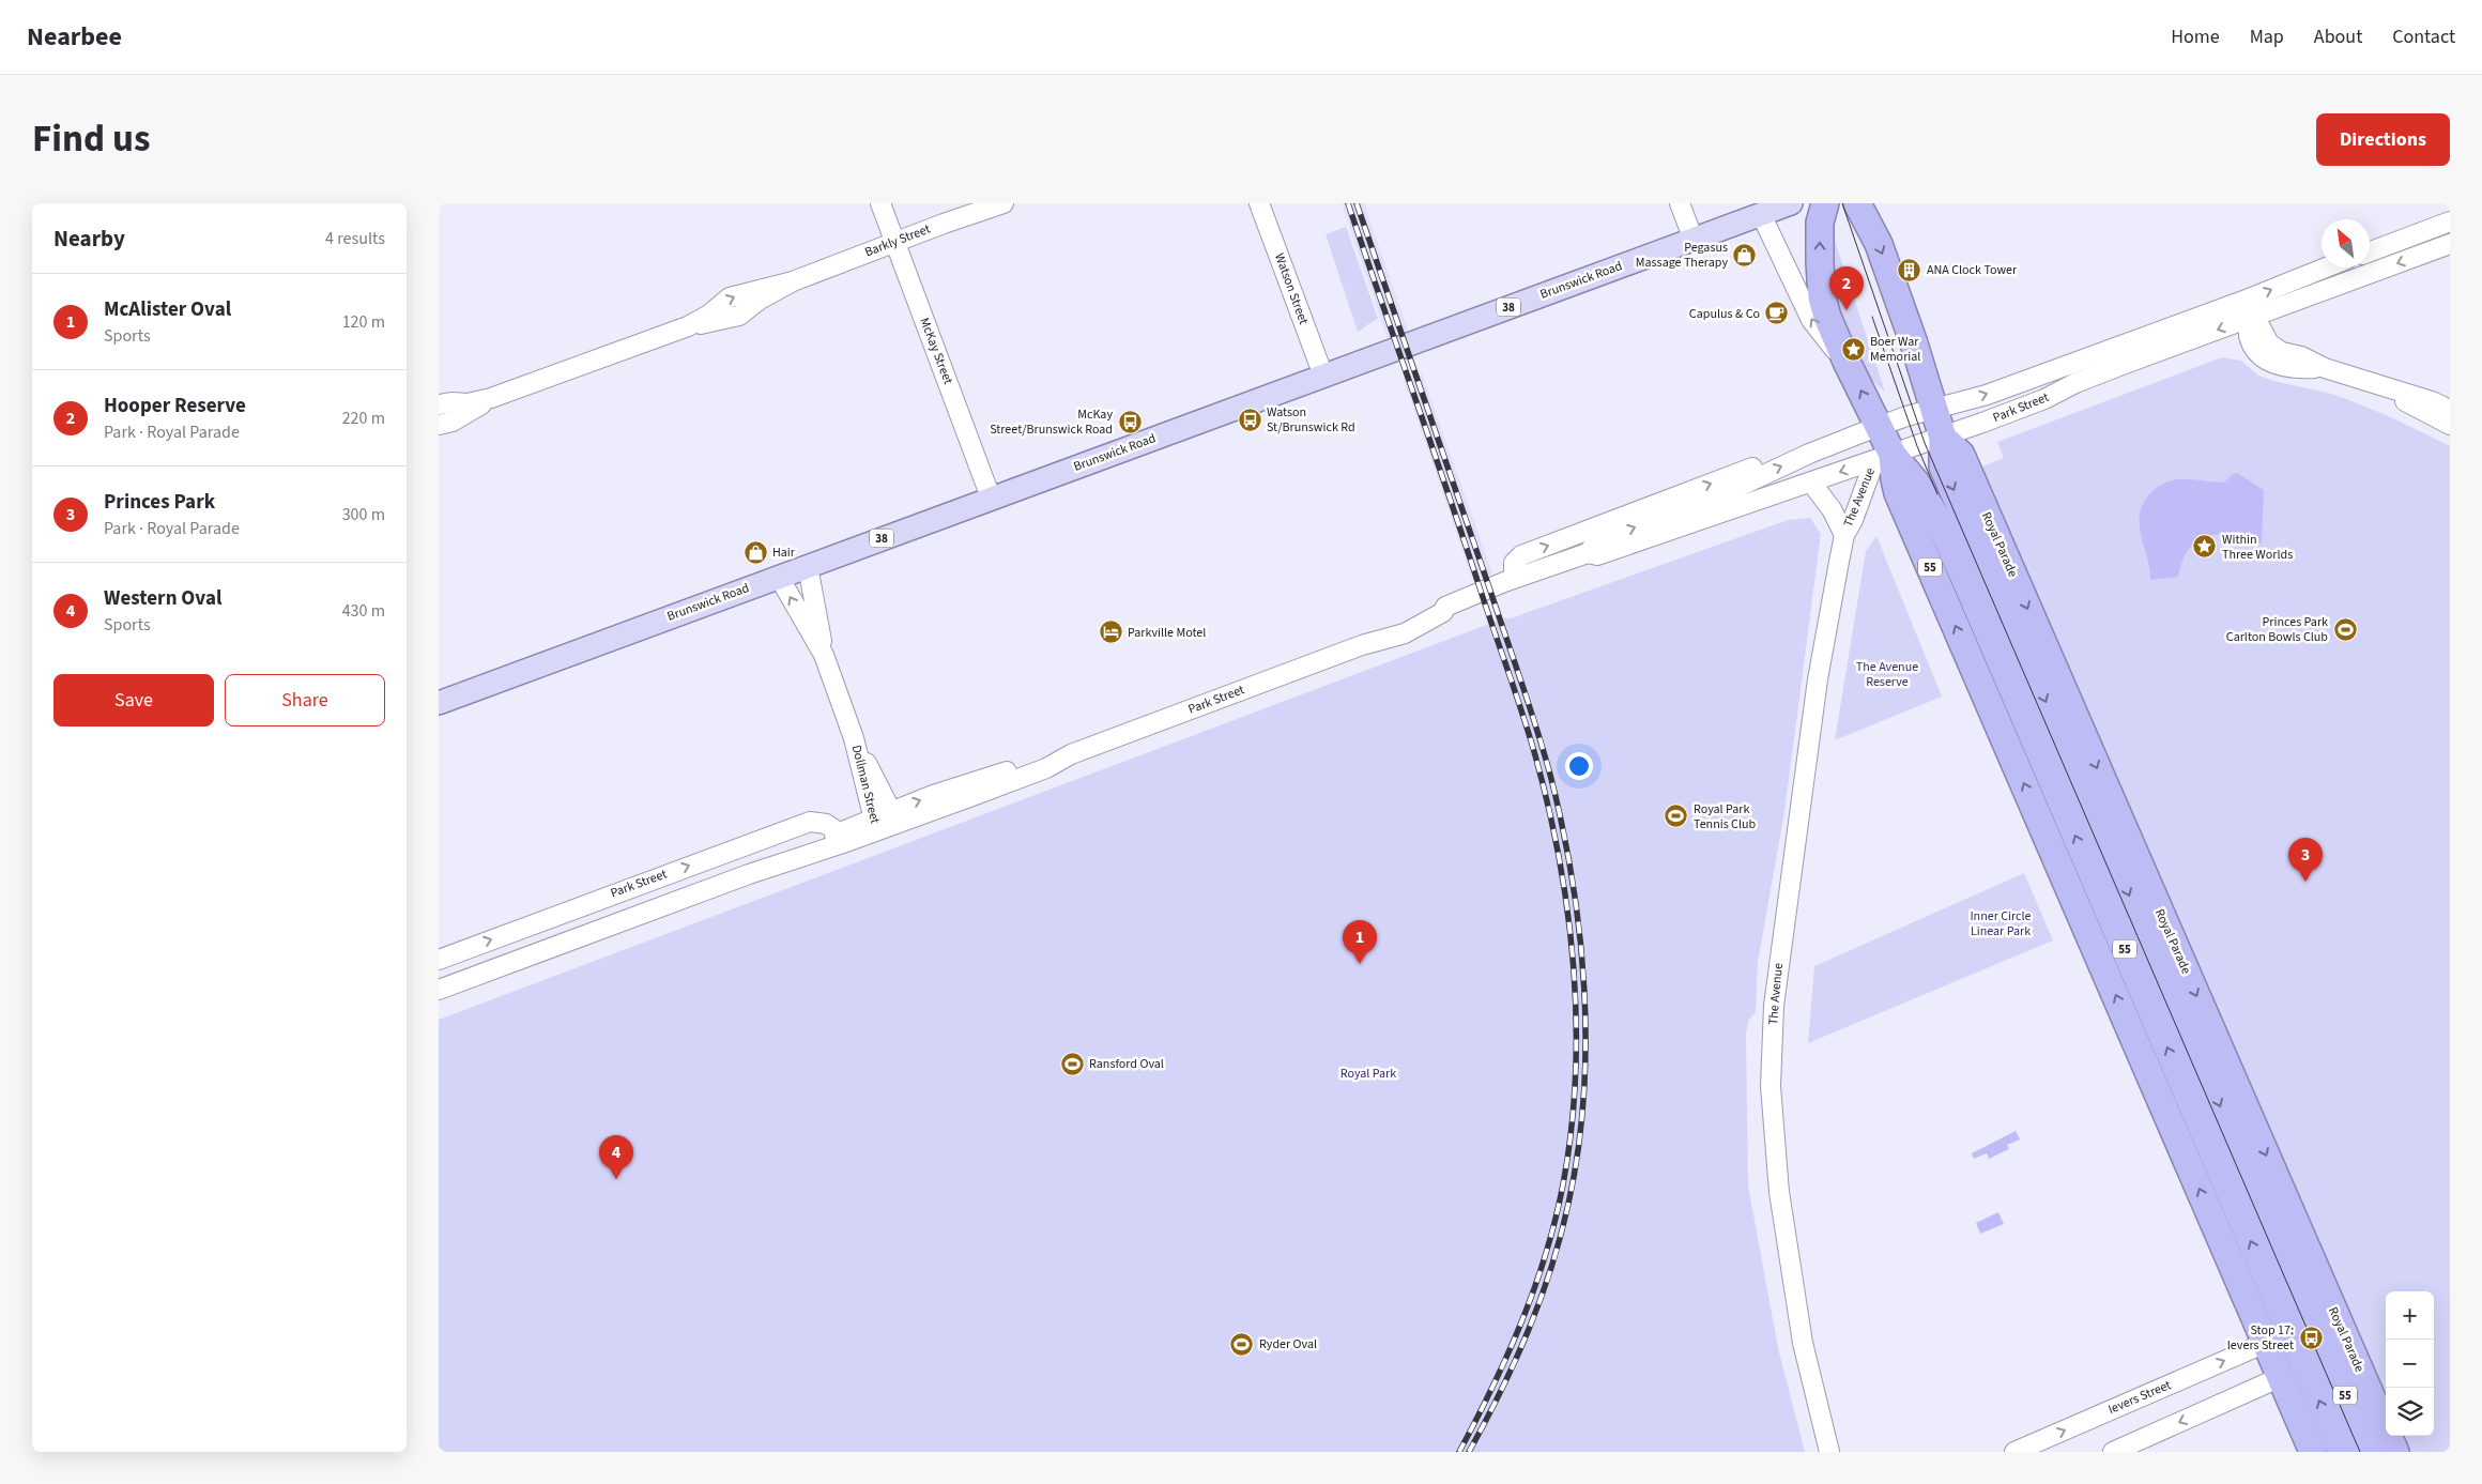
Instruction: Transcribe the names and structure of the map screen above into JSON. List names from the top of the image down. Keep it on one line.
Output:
{"streets":{"highway":["Royal Parade","55"],"main road":["Brunswick Road","38"],"street":["Barkly Street","Watson Street","McKay Street","Park Street","The Avenue","Dollman Street","Ievers Street"]},"crossings":[["Barkly Street","McKay Street"],["Brunswick Road","Watson Street"],["Brunswick Road","McKay Street"],["Brunswick Road","Royal Parade"],["Brunswick Road","Dollman Street"],["Park Street","The Avenue"],["Park Street","Royal Parade"],["Park Street","Dollman Street"],["The Avenue","Royal Parade"],["Royal Parade","Ievers Street"]],"parks":["The Avenue Reserve","Inner Circle Linear Park","Royal Park"],"places":{"shop":["Pegasus Massage Therapy","Hair"],"building":["ANA Clock Tower"],"cafe":["Capulus & Co"],"place":["Boer War Memorial","Within Three Worlds"],"bus stop":["Watson St/Brunswick Rd","McKay Street/Brunswick Road","Stop 17: Ievers Street"],"sports":["Princes Park Carlton Bowls Club","Royal Park Tennis Club","Ransford Oval","Ryder Oval"],"hotel":["Parkville Motel"]},"north":"top left","page":{"header":"Nearbee","nav":["Home","Map","About","Contact"],"title":"Find us","buttons":["Directions",["Save","Share"]],"heading":["Nearby","4 results"],"pins":["2","3","1","4"],"list":[{"mark":"1","name":"McAlister Oval","note":"Sports","value":"120 m"},{"mark":"2","name":"Hooper Reserve","note":"Park · Royal Parade","value":"220 m"},{"mark":"3","name":"Princes Park","note":"Park · Royal Parade","value":"300 m"},{"mark":"4","name":"Western Oval","note":"Sports","value":"430 m"}],"map_buttons":["+","−"]}}
